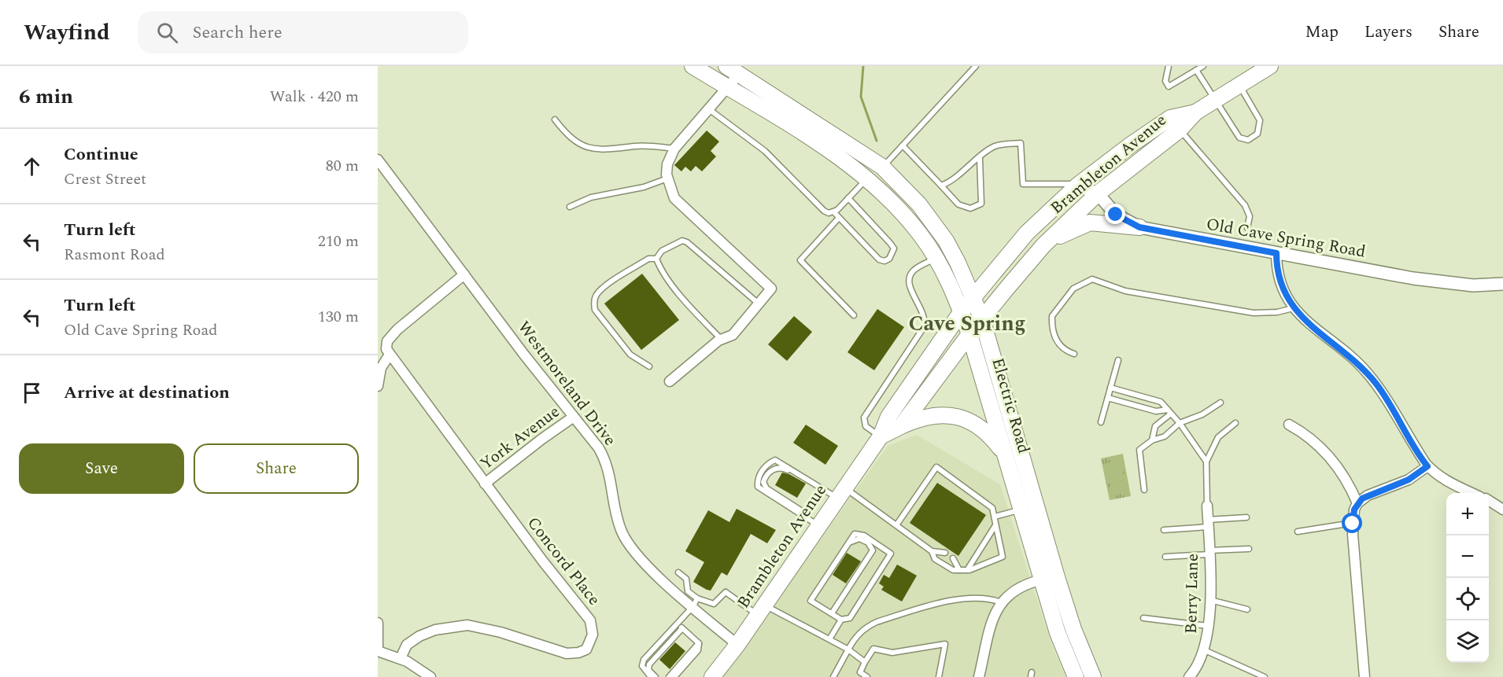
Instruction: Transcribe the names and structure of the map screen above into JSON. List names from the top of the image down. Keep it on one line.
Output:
{"streets":{"main road":["Brambleton Avenue","Electric Road"],"street":["Old Cave Spring Road","Westmoreland Drive","York Avenue","Concord Place","Berry Lane"]},"crossings":[["Brambleton Avenue","Old Cave Spring Road"],["Brambleton Avenue","Westmoreland Drive"],["Brambleton Avenue","Electric Road"],["Westmoreland Drive","York Avenue"],["York Avenue","Concord Place"]],"districts":["Cave Spring"],"page":{"header":"Wayfind","search":"Search here","nav":["Map","Layers","Share"],"heading":["6 min","Walk · 420 m"],"list":[["Continue","Crest Street","80 m"],["Turn left","Rasmont Road","210 m"],["Turn left","Old Cave Spring Road","130 m"],"Arrive at destination"],"buttons":["Save","Share"],"map_buttons":["+","−"]}}
